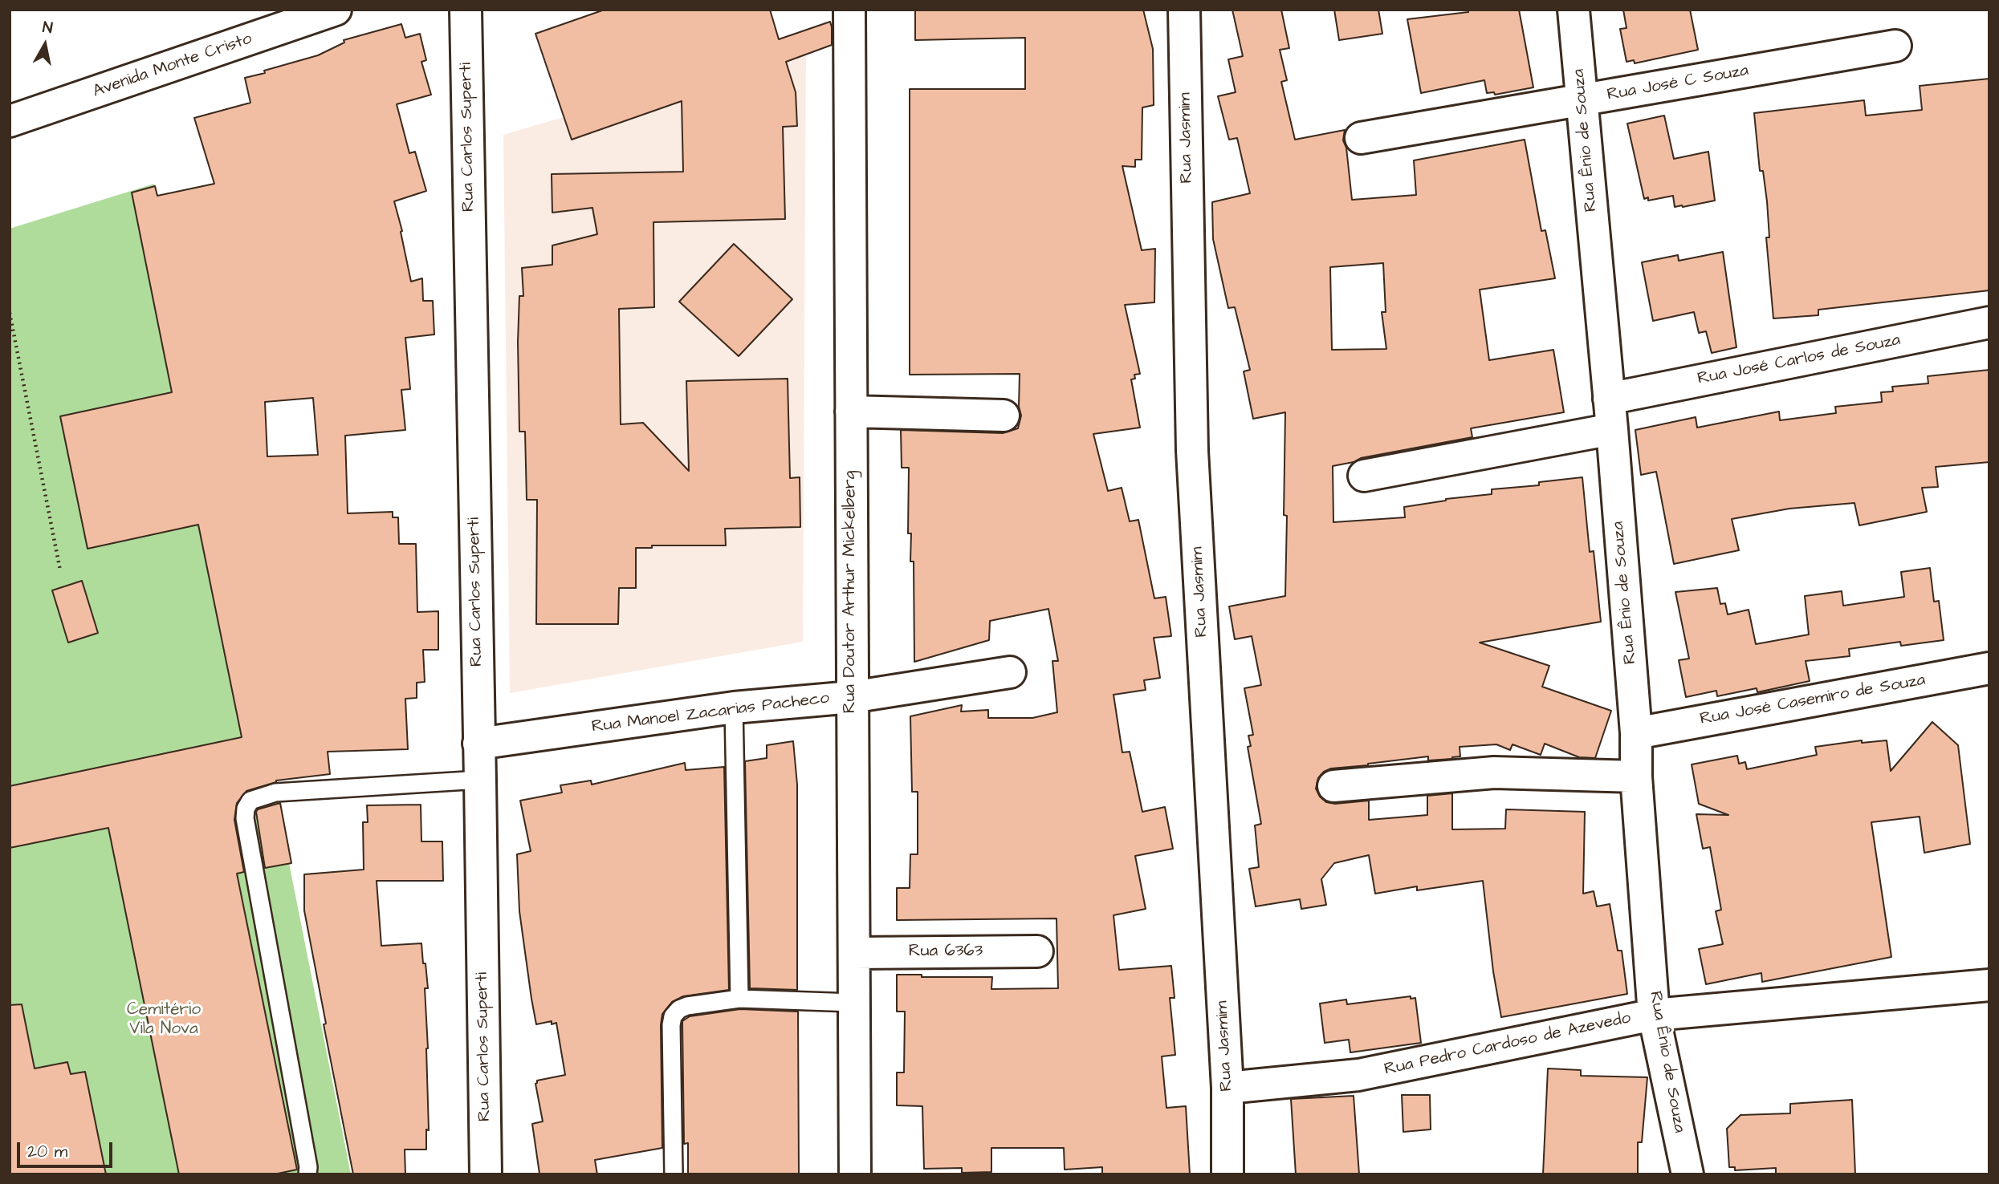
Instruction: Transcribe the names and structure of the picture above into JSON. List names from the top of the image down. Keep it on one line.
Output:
{"streets":{"street":["Avenida Monte Cristo","Rua José C Souza","Rua Carlos Superti","Rua Jasmim","Rua Ênio de Souza","Rua José Carlos de Souza","Rua Doutor Arthur Mickelberg","Rua José Casemiro de Souza","Rua Manoel Zacarias Pacheco","Rua 6363","Rua Pedro Cardoso de Azevedo"]},"crossings":[["Rua José C Souza","Rua Ênio de Souza"],["Rua Carlos Superti","Rua Manoel Zacarias Pacheco"],["Rua Jasmim","Rua Pedro Cardoso de Azevedo"],["Rua Ênio de Souza","Rua José Carlos de Souza"],["Rua Ênio de Souza","Rua José Casemiro de Souza"],["Rua Ênio de Souza","Rua Pedro Cardoso de Azevedo"],["Rua Doutor Arthur Mickelberg","Rua Manoel Zacarias Pacheco"],["Rua Doutor Arthur Mickelberg","Rua 6363"]],"parks":["Cemitério Vila Nova"],"scale_bar":"20 m","north":"top"}
